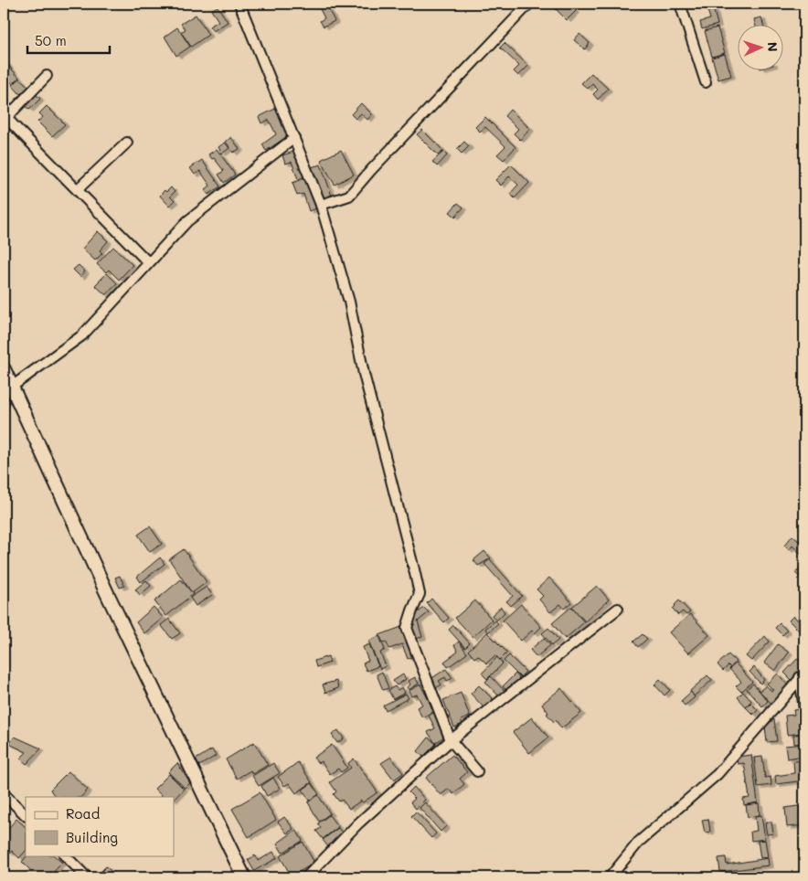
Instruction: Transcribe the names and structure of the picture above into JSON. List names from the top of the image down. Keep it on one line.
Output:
{"legend":["Road","Building"],"scale_bar":"50 m","north":"right"}
